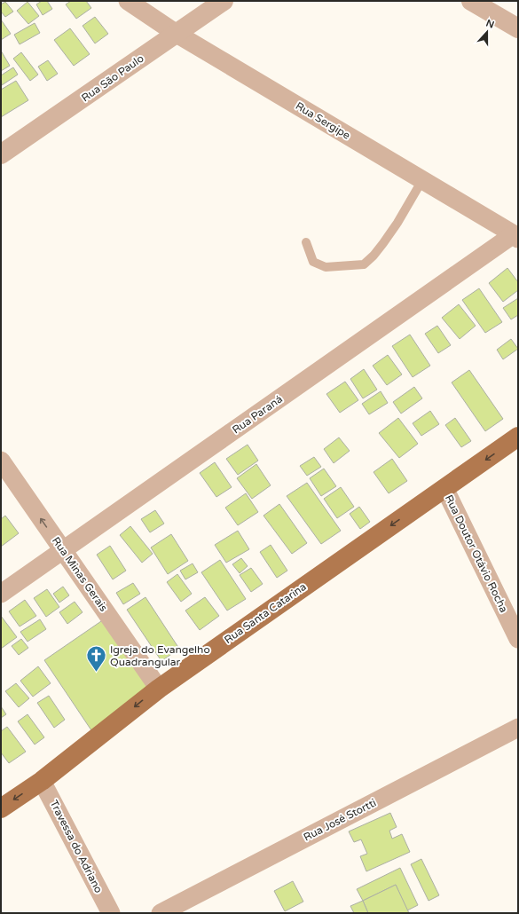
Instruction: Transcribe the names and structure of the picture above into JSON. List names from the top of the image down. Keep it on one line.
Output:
{"streets":{"main road":["Rua Santa Catarina"],"street":["Rua São Paulo","Rua Sergipe","Rua Paraná","Rua Doutor Otávio Rocha","Rua Minas Gerais","Rua José Stortti","Travessa do Adriano"]},"crossings":[["Rua São Paulo","Rua Sergipe"],["Rua Sergipe","Rua Paraná"],["Rua Paraná","Rua Minas Gerais"],["Rua Doutor Otávio Rocha","Rua Santa Catarina"],["Rua Minas Gerais","Rua Santa Catarina"],["Rua Santa Catarina","Travessa do Adriano"]],"one_way":["Rua Minas Gerais","Rua Santa Catarina"],"places":{"church":["Igreja do Evangelho Quadrangular"]},"north":"top"}
